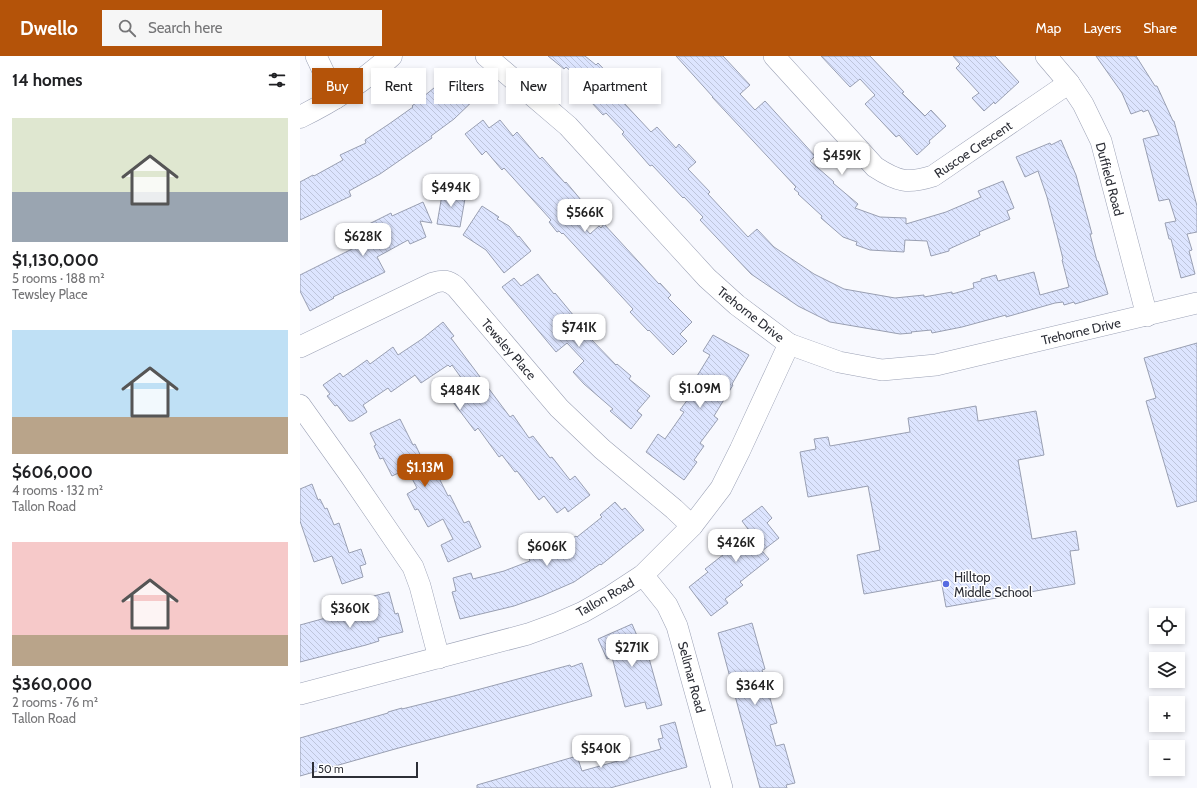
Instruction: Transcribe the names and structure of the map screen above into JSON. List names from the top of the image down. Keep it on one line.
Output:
{"streets":{"street":["Ruscoe Crescent","Duffield Road","Trehorne Drive","Tewsley Place","Tallon Road","Sellmar Road"]},"crossings":[["Ruscoe Crescent","Duffield Road"],["Duffield Road","Trehorne Drive"],["Trehorne Drive","Tallon Road"],["Tewsley Place","Tallon Road"],["Tallon Road","Sellmar Road"]],"places":["Hilltop Middle School"],"scale_bar":"50 m","page":{"header":"Dwello","search":"Search here","nav":["Map","Layers","Share"],"heading":"14 homes","chip":["Buy","Rent","Filters","New","Apartment"],"list":[{"name":"$1,130,000","note":"5 rooms · 188 m² · Tewsley Place"},{"name":"$606,000","note":"4 rooms · 132 m² · Tallon Road"},{"name":"$360,000","note":"2 rooms · 76 m² · Tallon Road"}],"price":["$459K","$494K","$566K","$628K","$741K","$1.09M","$484K","$1.13M","$426K","$606K","$360K","$271K","$364K","$540K"],"map_buttons":["+","−"],"scale":"50 m"}}
